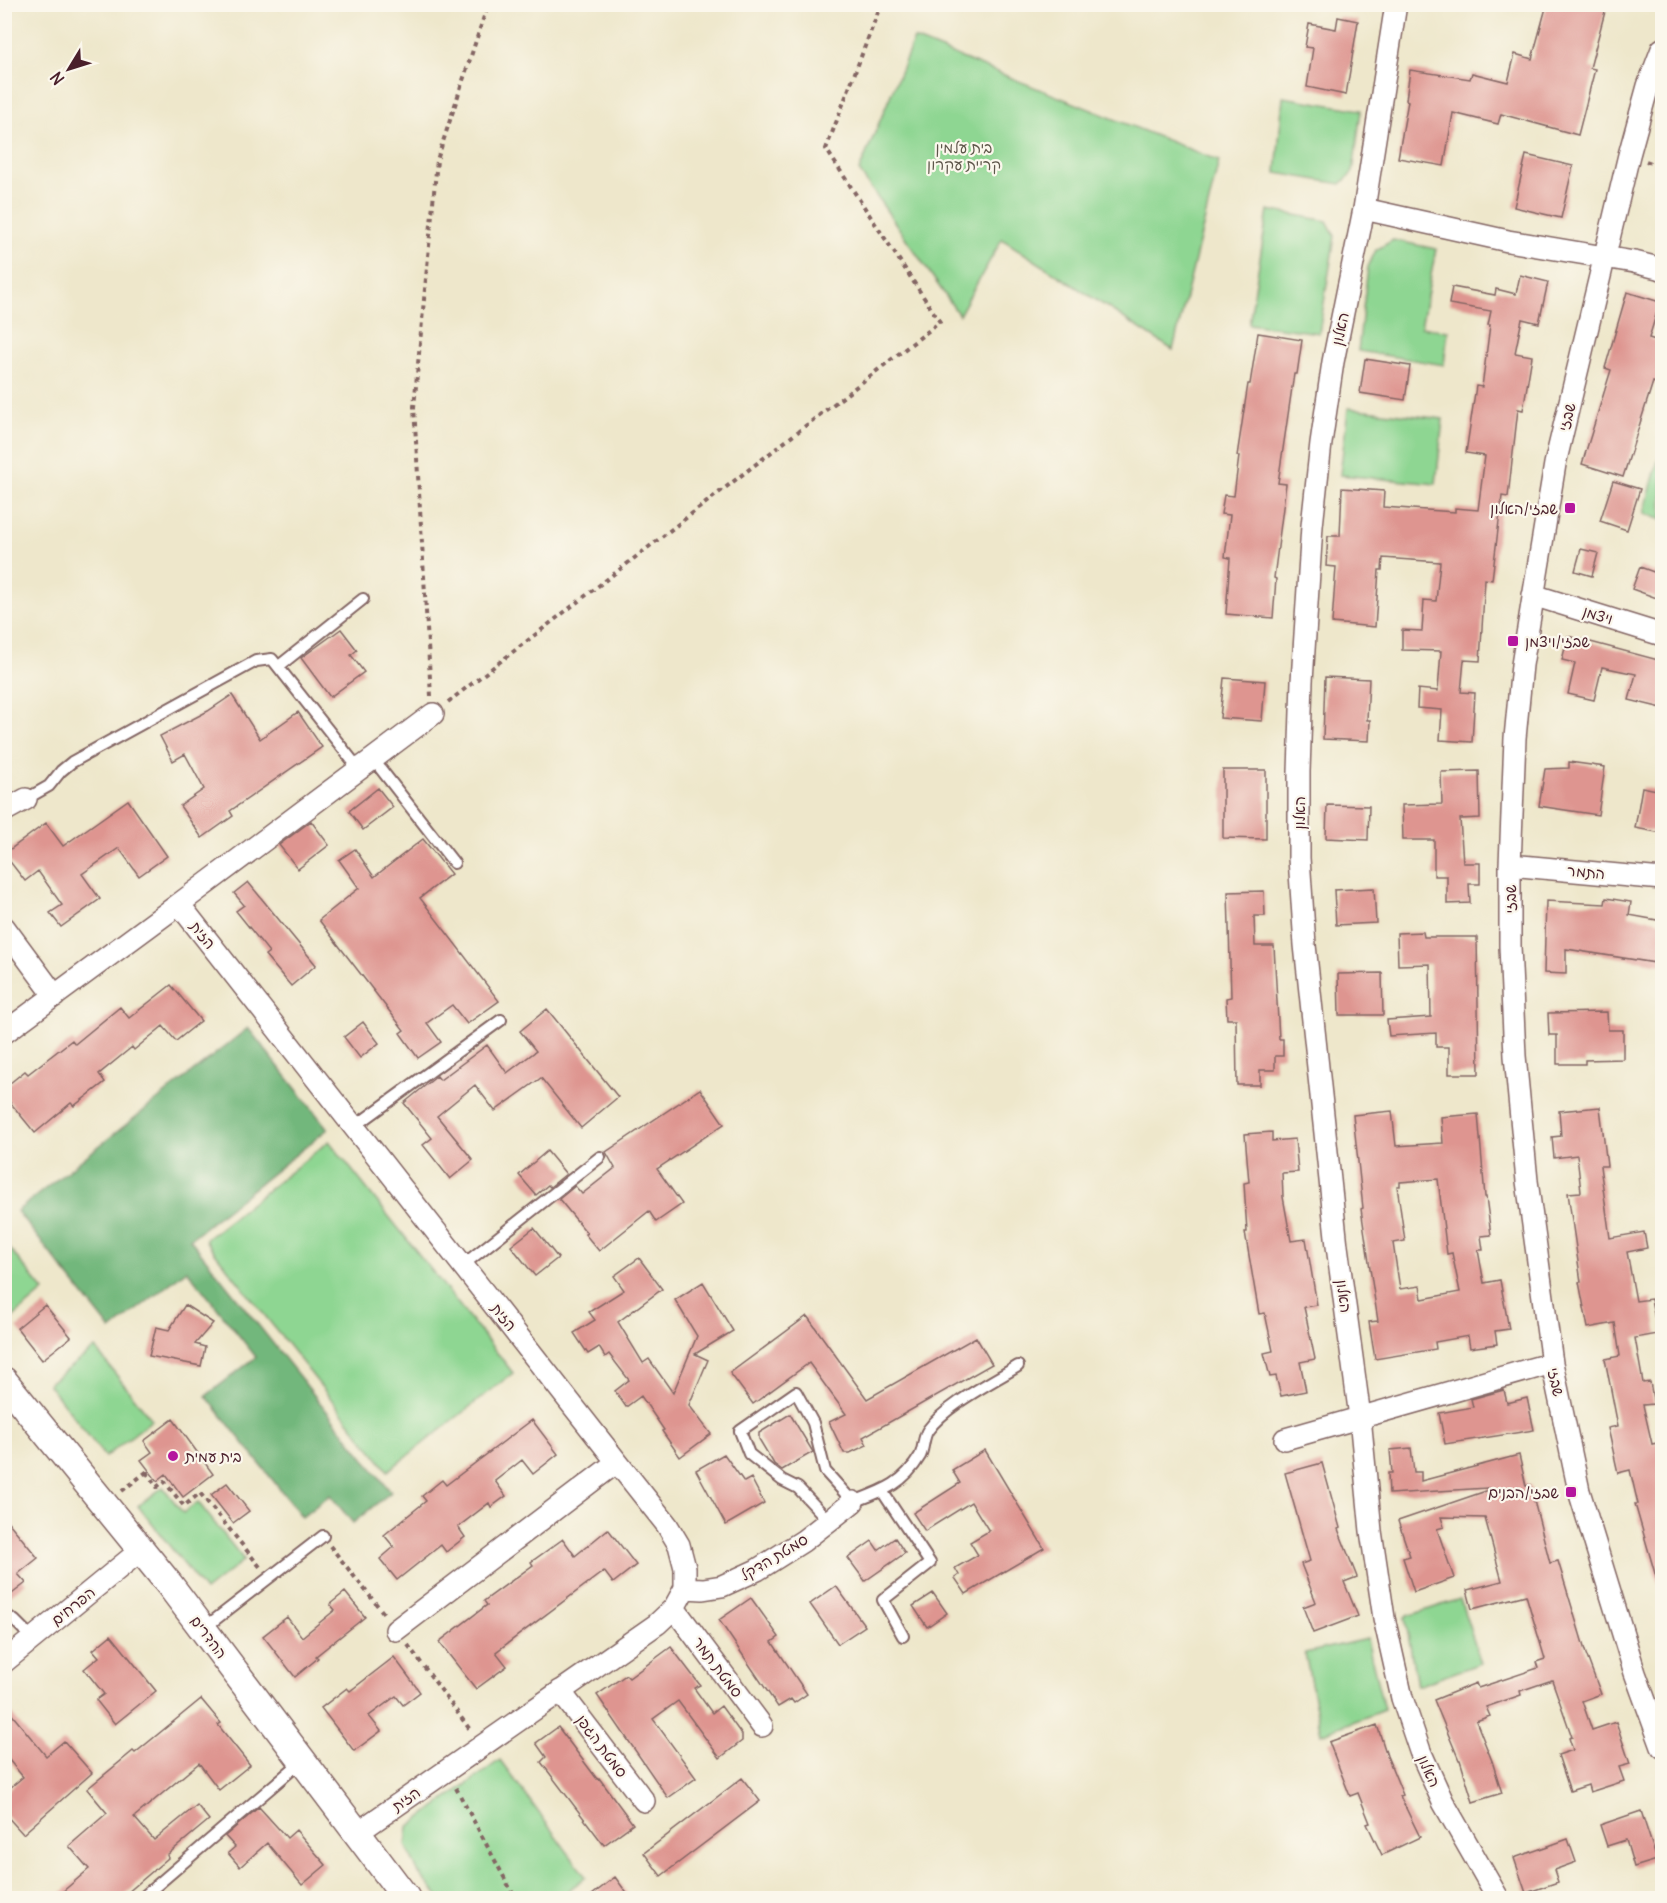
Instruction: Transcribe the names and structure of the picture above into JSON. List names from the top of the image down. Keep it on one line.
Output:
{"streets":{"street":["האלון","שבזי","ויצמן","התמר","הזית","סמטת הדקל","הפרחים","ההדרים","סמטת תמר","סמטת הגפן"]},"crossings":[["שבזי","ויצמן"],["שבזי","התמר"],["הזית","סמטת הדקל"],["הזית","ההדרים"],["הזית","סמטת תמר"],["הזית","סמטת הגפן"],["הפרחים","ההדרים"]],"parks":["בית עלמין קריית עקרון"],"places":{"transit":["שבזי/האלון","שבזי/ויצמן","שבזי/הבנים"],"other":["בית עמית"]},"north":"bottom left"}
